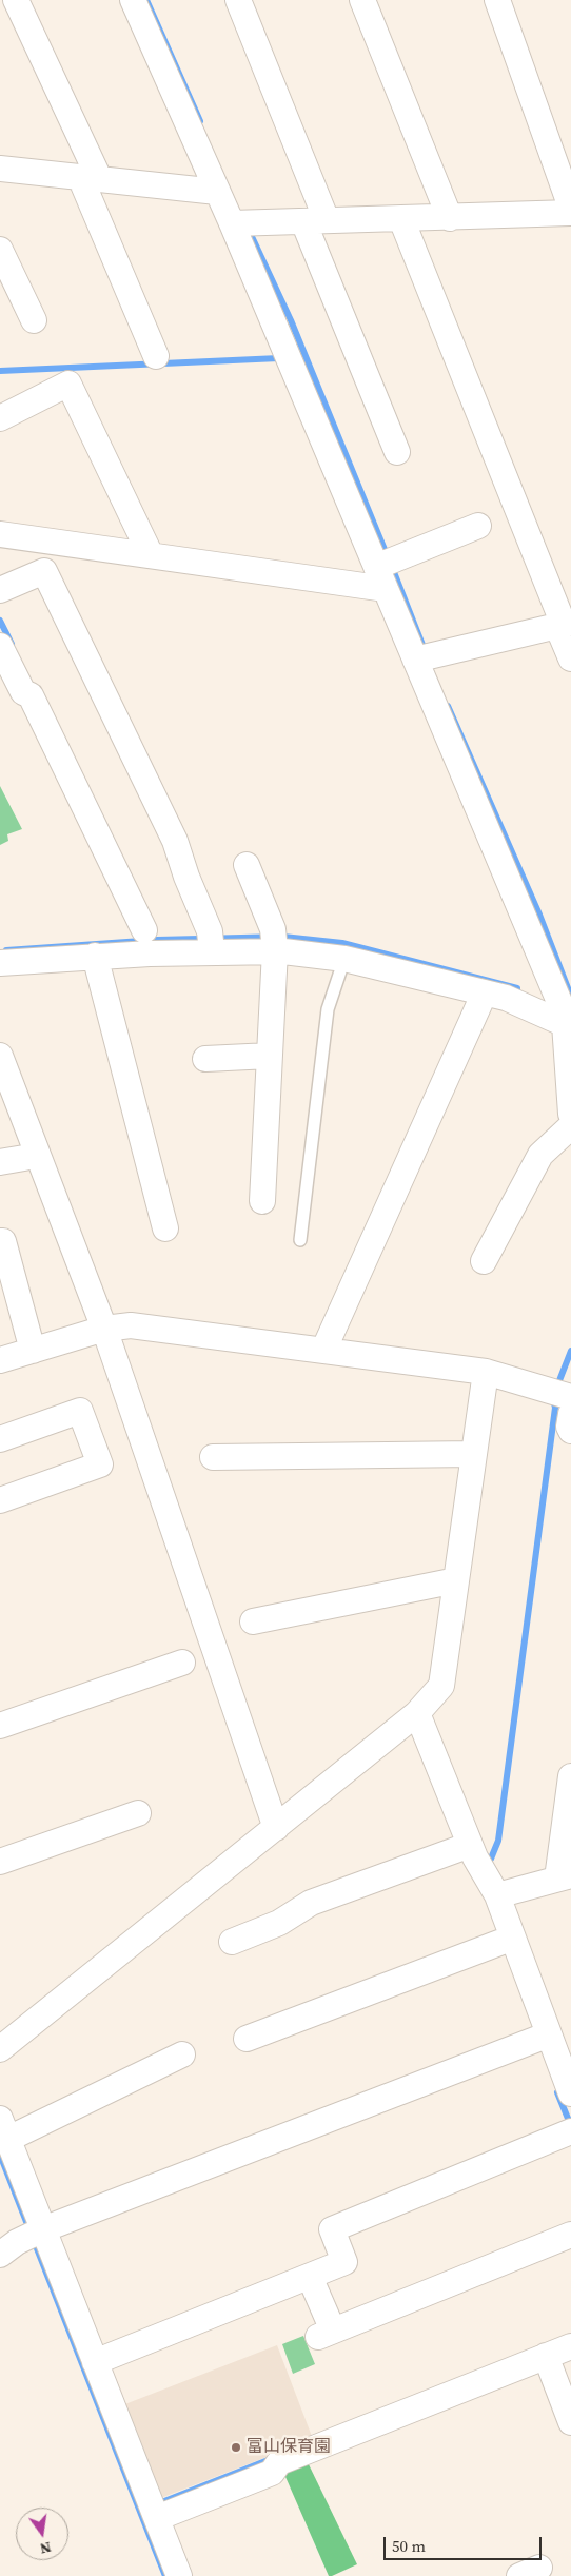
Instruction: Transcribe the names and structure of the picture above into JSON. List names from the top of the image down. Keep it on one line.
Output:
{"places":["富山保育園"],"scale_bar":"50 m","north":"bottom"}
